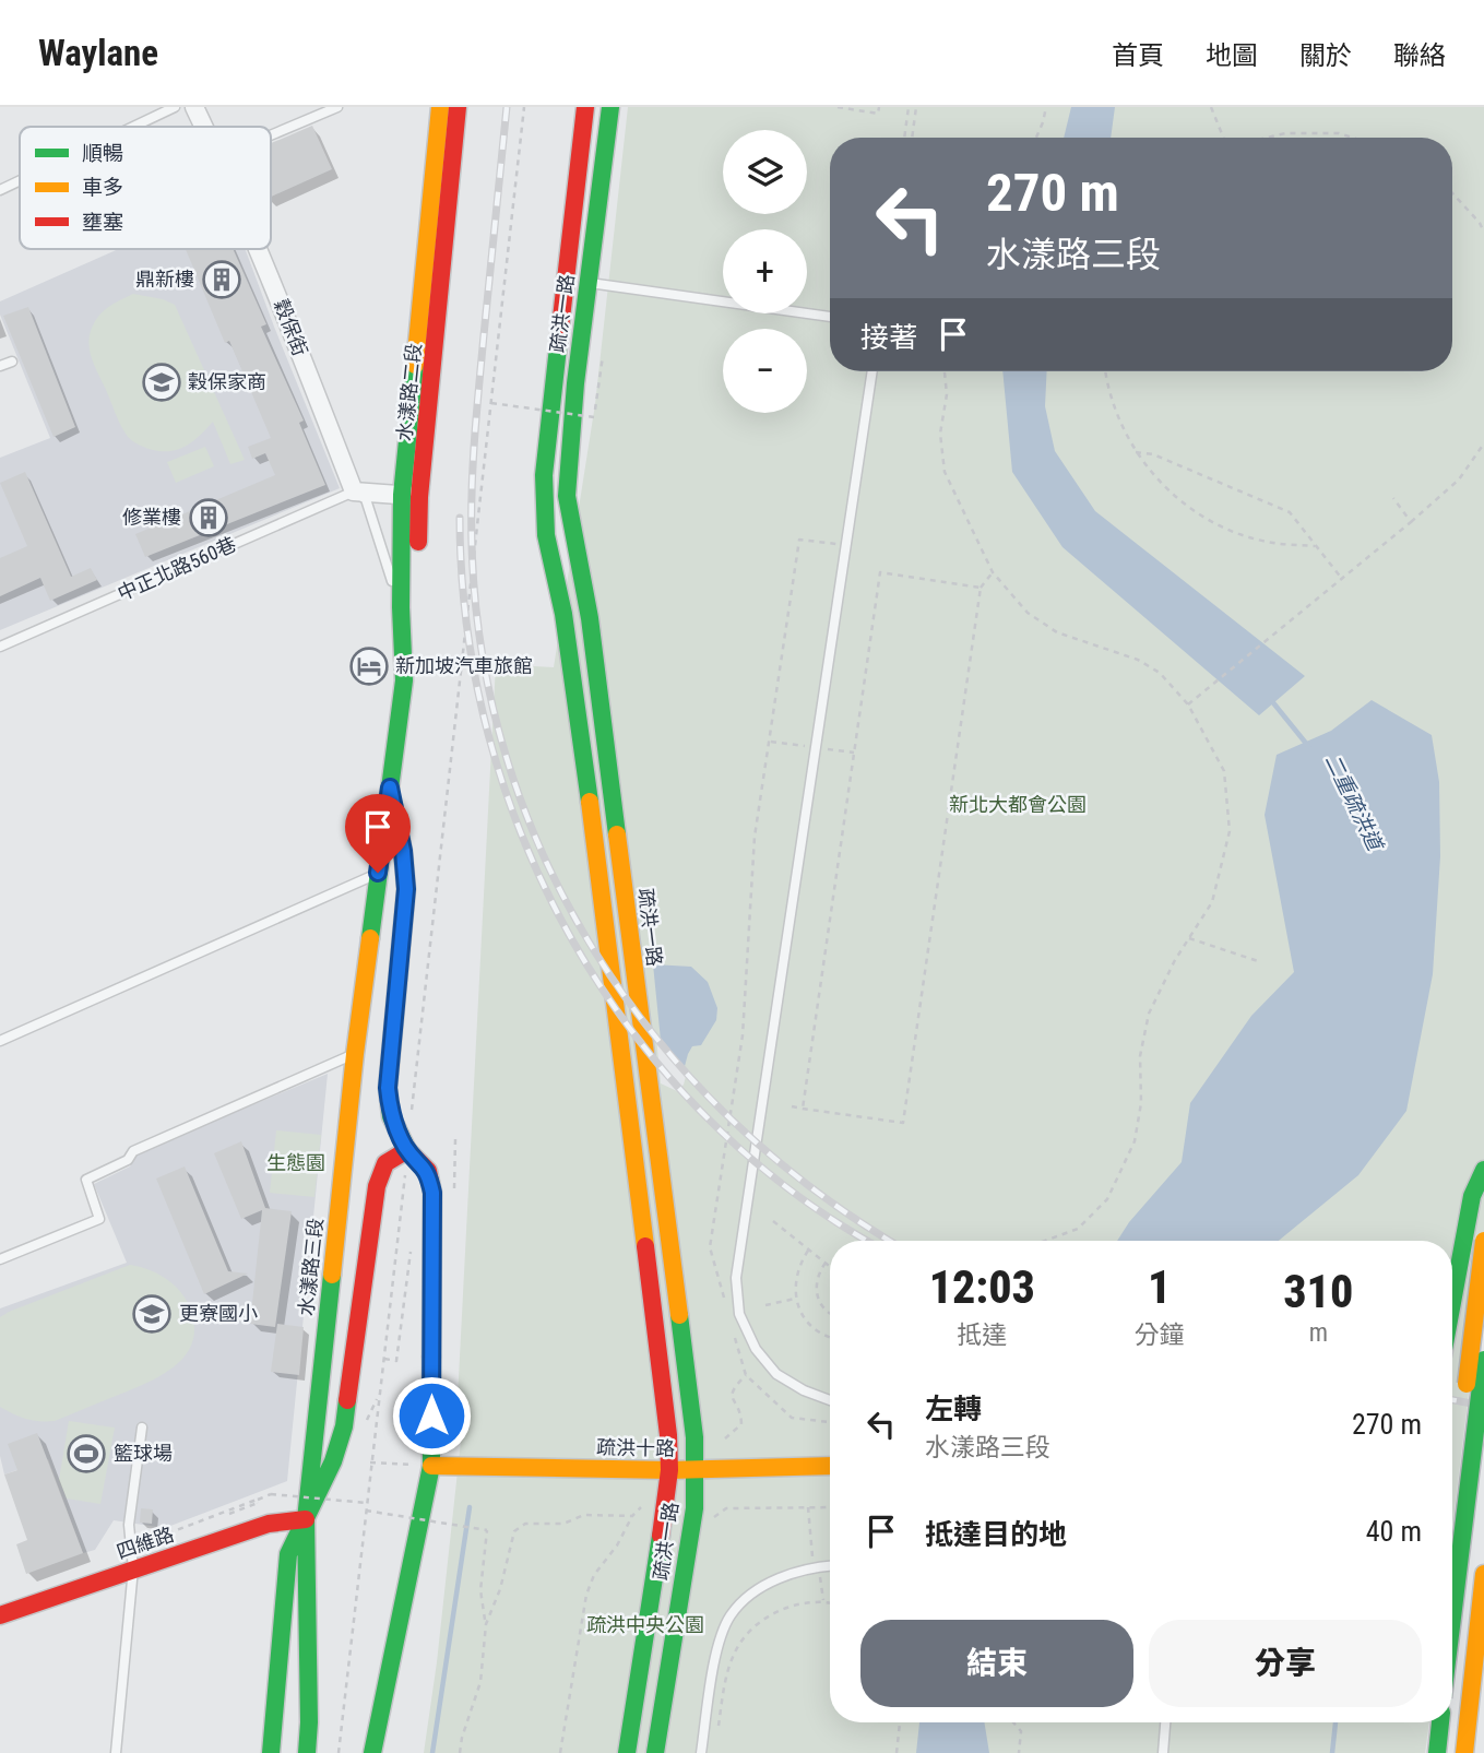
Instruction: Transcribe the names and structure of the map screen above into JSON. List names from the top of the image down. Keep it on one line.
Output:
{"streets":{"main road":["疏洪一路","水漾路二段","水漾路三段","疏洪十路","四維路"],"street":["穀保街"],"lane":["中正北路560巷"]},"crossings":[["疏洪一路","疏洪十路"],["穀保街","中正北路560巷"],["水漾路二段","水漾路三段"],["水漾路三段","四維路"]],"water":["二重疏洪道"],"parks":["新北大都會公園","生態園","疏洪中央公園"],"places":{"building":["鼎新樓","修業樓"],"school or university":["穀保家商","更寮國小"],"hotel":["新加坡汽車旅館"],"sports":["籃球場"]},"legend":["順暢","車多","壅塞"],"page":{"header":"Waylane","nav":["首頁","地圖","關於","聯絡"],"map_buttons":["+","−"],"turn":["270 m","水漾路三段"],"then":"接著","eta":["12:03","抵達","1","分鐘","310","m"],"list":[{"name":"左轉","note":"水漾路三段","value":"270 m"},{"name":"抵達目的地","value":"40 m"}],"buttons":["結束","分享"]}}
